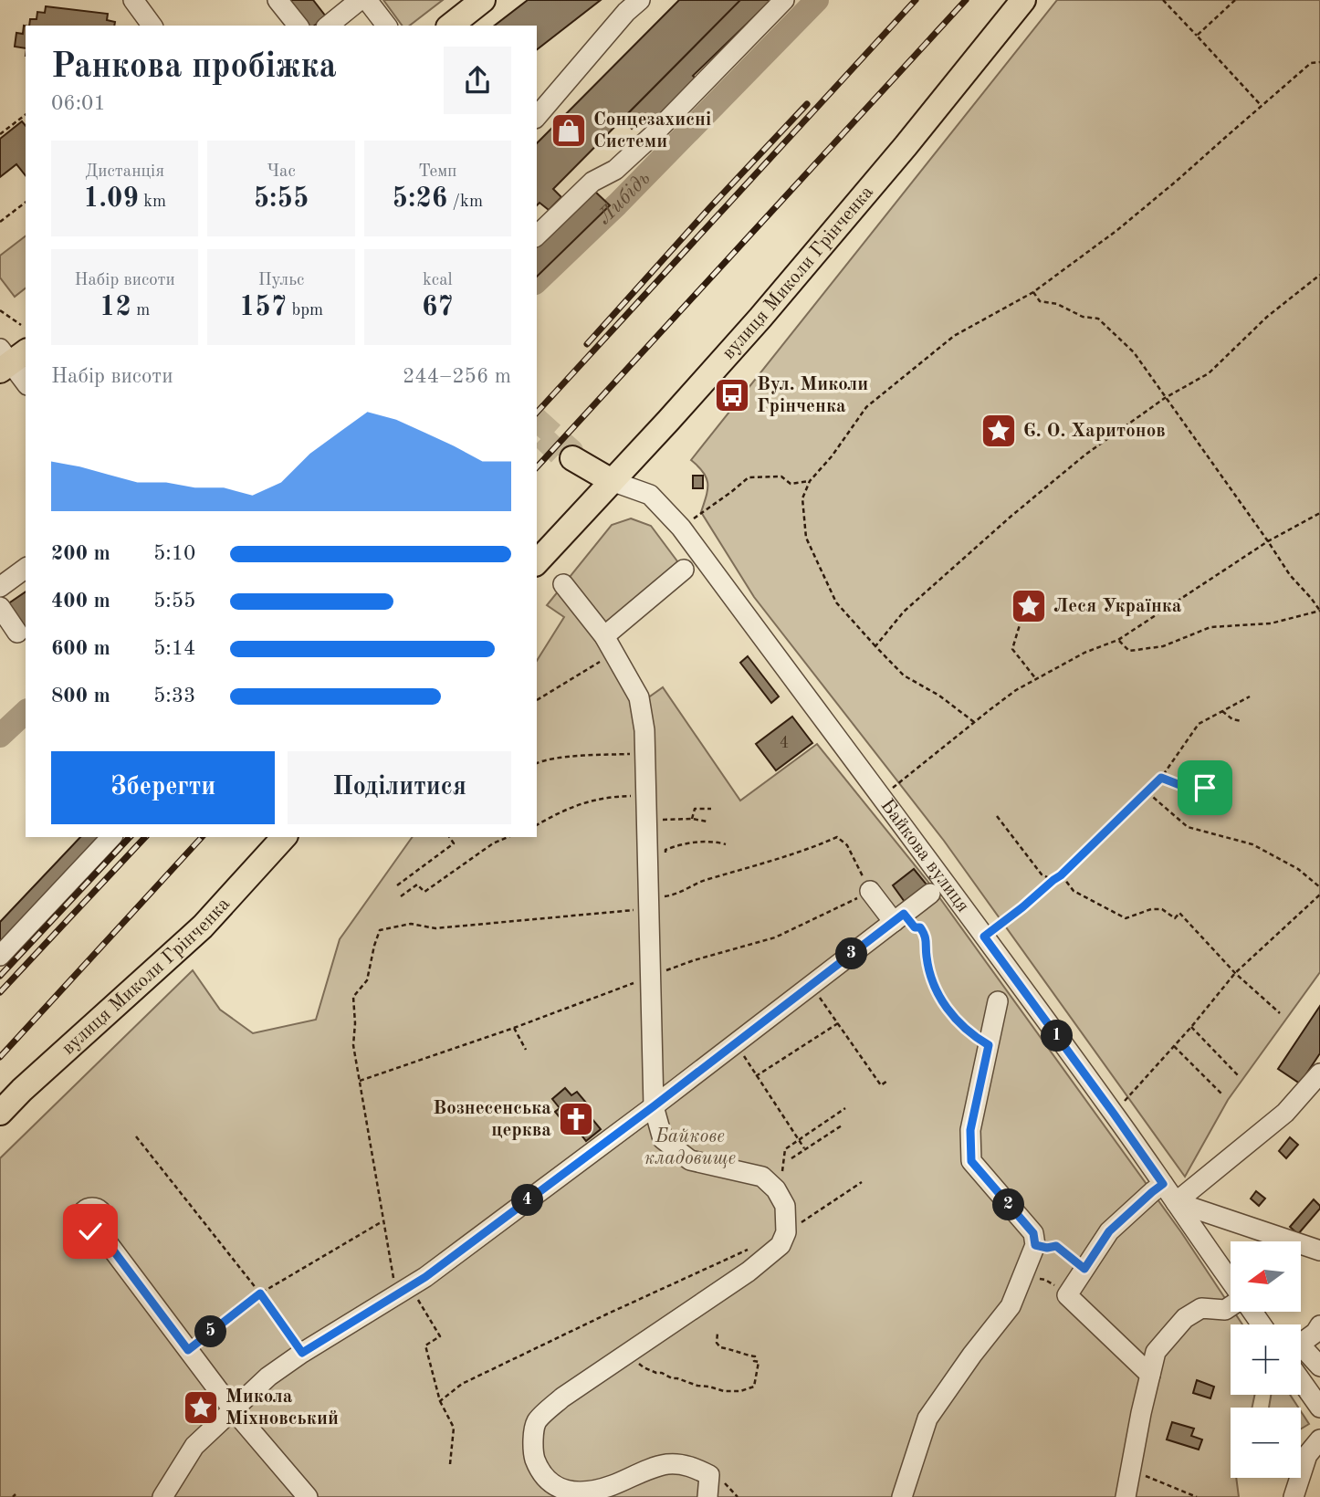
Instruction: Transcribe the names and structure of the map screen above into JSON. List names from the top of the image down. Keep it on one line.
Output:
{"streets":{"main road":["вулиця Миколи Грінченка","Байкова вулиця"]},"crossings":[["вулиця Миколи Грінченка","Байкова вулиця"]],"water":["Либідь"],"parks":["Байкове кладовище"],"places":{"shop":["Сонцезахисні Системи"],"bus stop":["Вул. Миколи Грінченка"],"place":["Є. О. Харитонов","Леся Українка","Микола Міхновський"],"church":["Вознесенська церква"]},"house_numbers":["4"],"north":"left","page":{"heading":["Ранкова пробіжка","06:01"],"stats":[["Дистанція","1.09 km"],["Час","5:55"],["Темп","5:26 /km"],["Набір висоти","12 m"],["Пульс","157 bpm"],["kcal","67"]],"chart":["Набір висоти","244–256 m"],"list":[{"name":"200 m","note":"5:10"},{"name":"400 m","note":"5:55"},{"name":"600 m","note":"5:14"},{"name":"800 m","note":"5:33"}],"buttons":["Зберегти","Поділитися"],"pins":["3","1","4","2","5"],"map_buttons":["+","−"]}}
